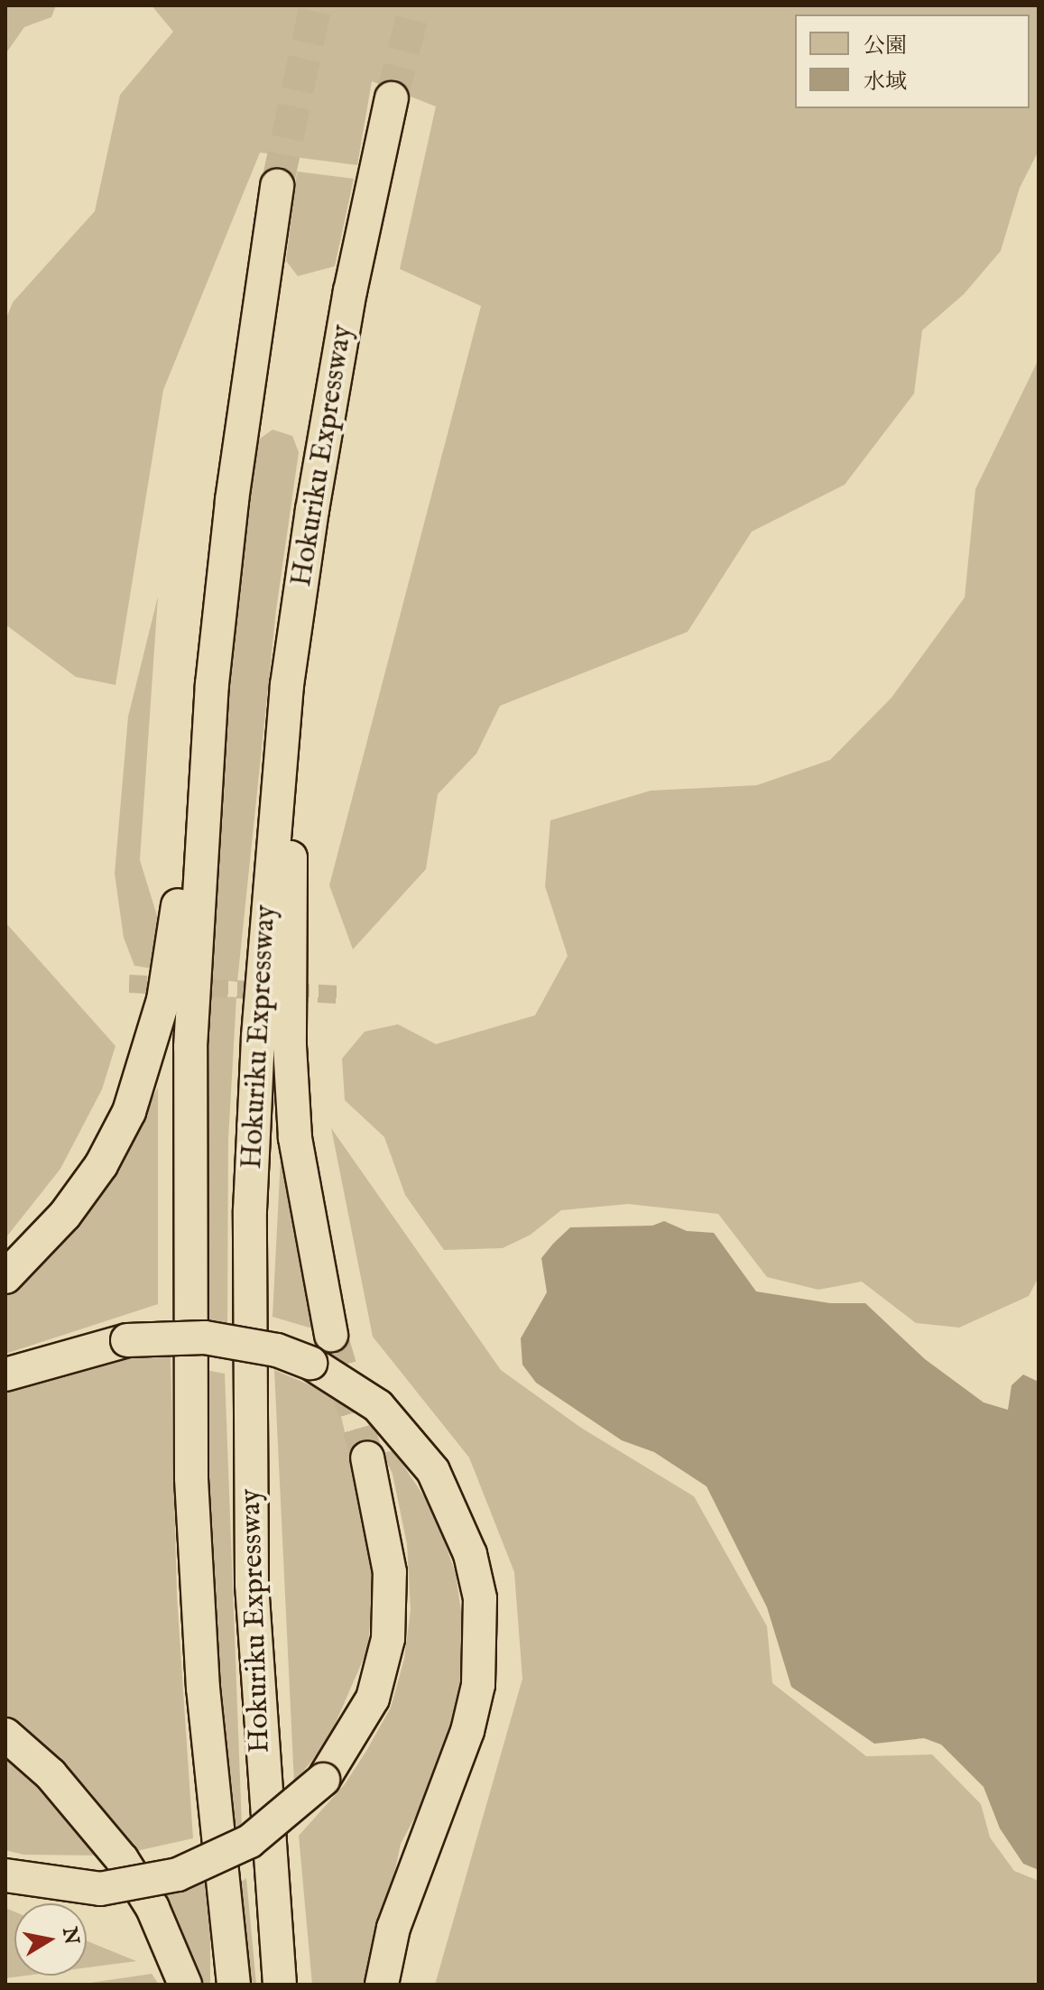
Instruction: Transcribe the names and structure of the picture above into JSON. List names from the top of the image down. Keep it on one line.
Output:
{"streets":{"highway":["Hokuriku Expressway"]},"legend":["公園","水域"],"north":"right"}
